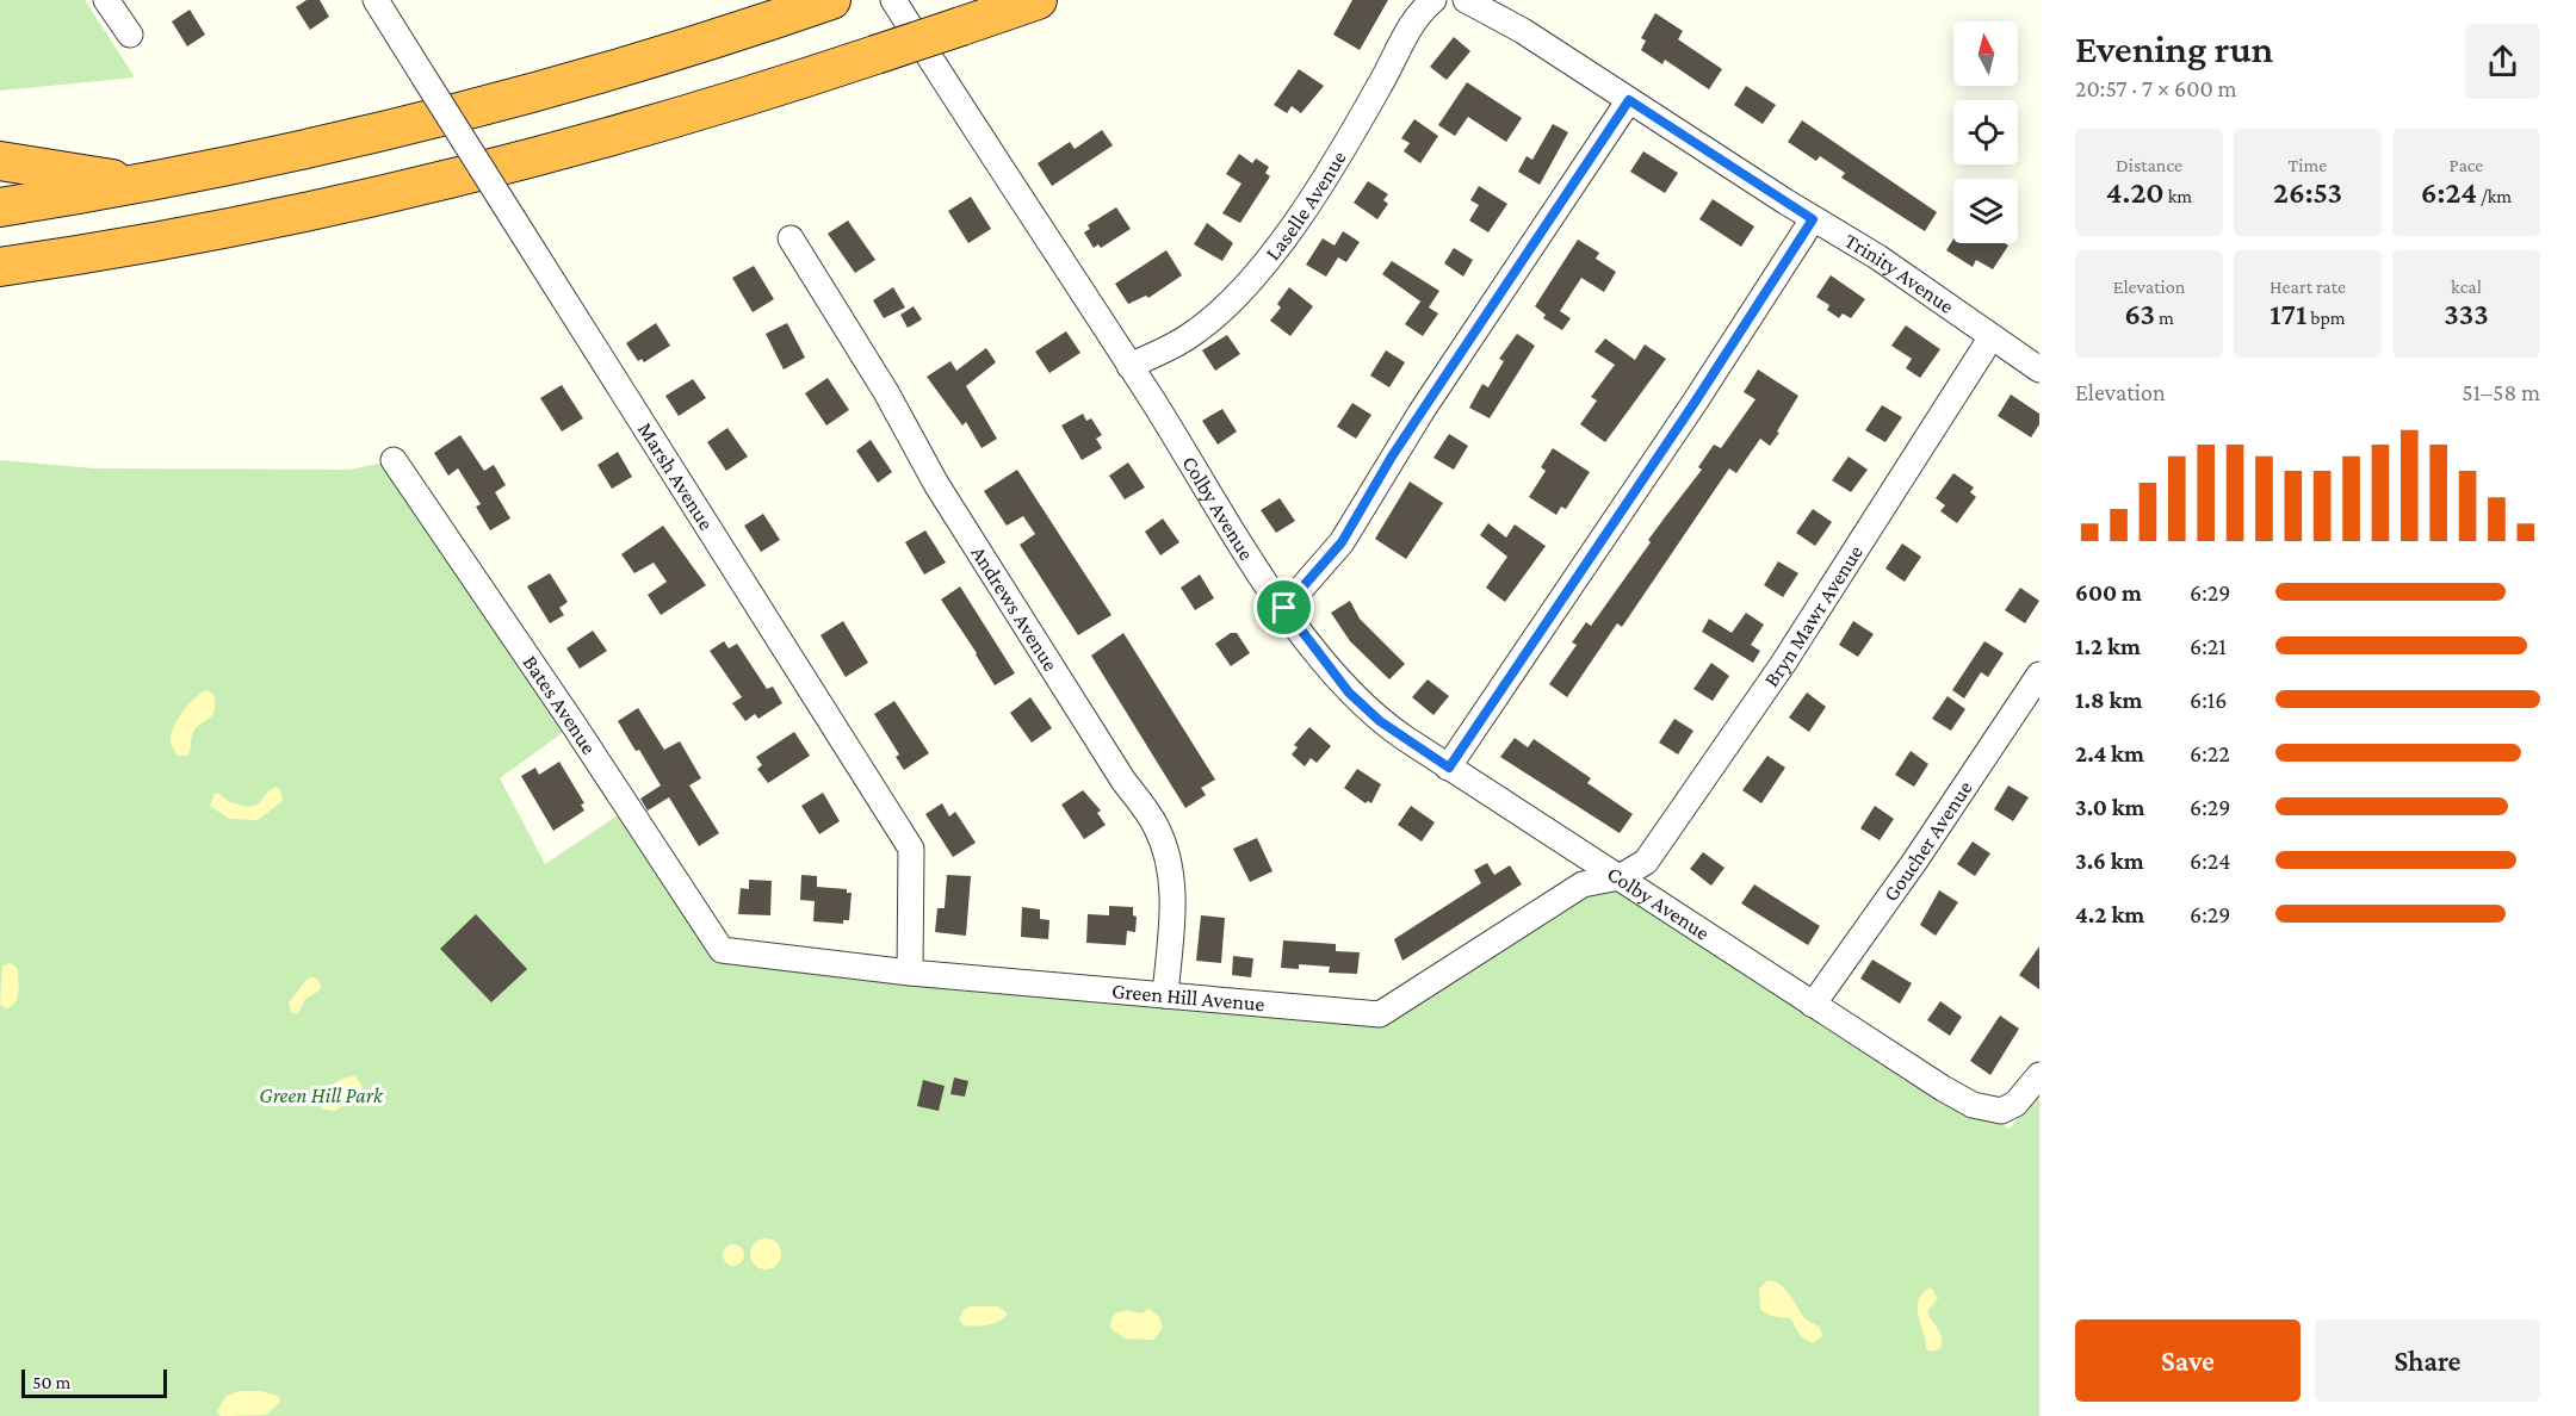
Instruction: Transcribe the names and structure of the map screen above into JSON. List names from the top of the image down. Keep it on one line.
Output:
{"streets":{"street":["Laselle Avenue","Trinity Avenue","Marsh Avenue","Colby Avenue","Andrews Avenue","Bryn Mawr Avenue","Bates Avenue","Goucher Avenue","Green Hill Avenue"]},"crossings":[["Laselle Avenue","Colby Avenue"],["Trinity Avenue","Bryn Mawr Avenue"],["Marsh Avenue","Green Hill Avenue"],["Colby Avenue","Bryn Mawr Avenue"],["Colby Avenue","Goucher Avenue"],["Colby Avenue","Green Hill Avenue"],["Andrews Avenue","Green Hill Avenue"],["Bryn Mawr Avenue","Green Hill Avenue"],["Bates Avenue","Green Hill Avenue"]],"parks":["Green Hill Park"],"scale_bar":"50 m","north":"top","page":{"heading":["Evening run","20:57 · 7 × 600 m"],"stats":[["Distance","4.20 km"],["Time","26:53"],["Pace","6:24 /km"],["Elevation","63 m"],["Heart rate","171 bpm"],["kcal","333"]],"chart":["Elevation","51–58 m"],"list":[{"name":"600 m","note":"6:29"},{"name":"1.2 km","note":"6:21"},{"name":"1.8 km","note":"6:16"},{"name":"2.4 km","note":"6:22"},{"name":"3.0 km","note":"6:29"},{"name":"3.6 km","note":"6:24"},{"name":"4.2 km","note":"6:29"}],"buttons":["Save","Share"],"scale":"50 m"}}
